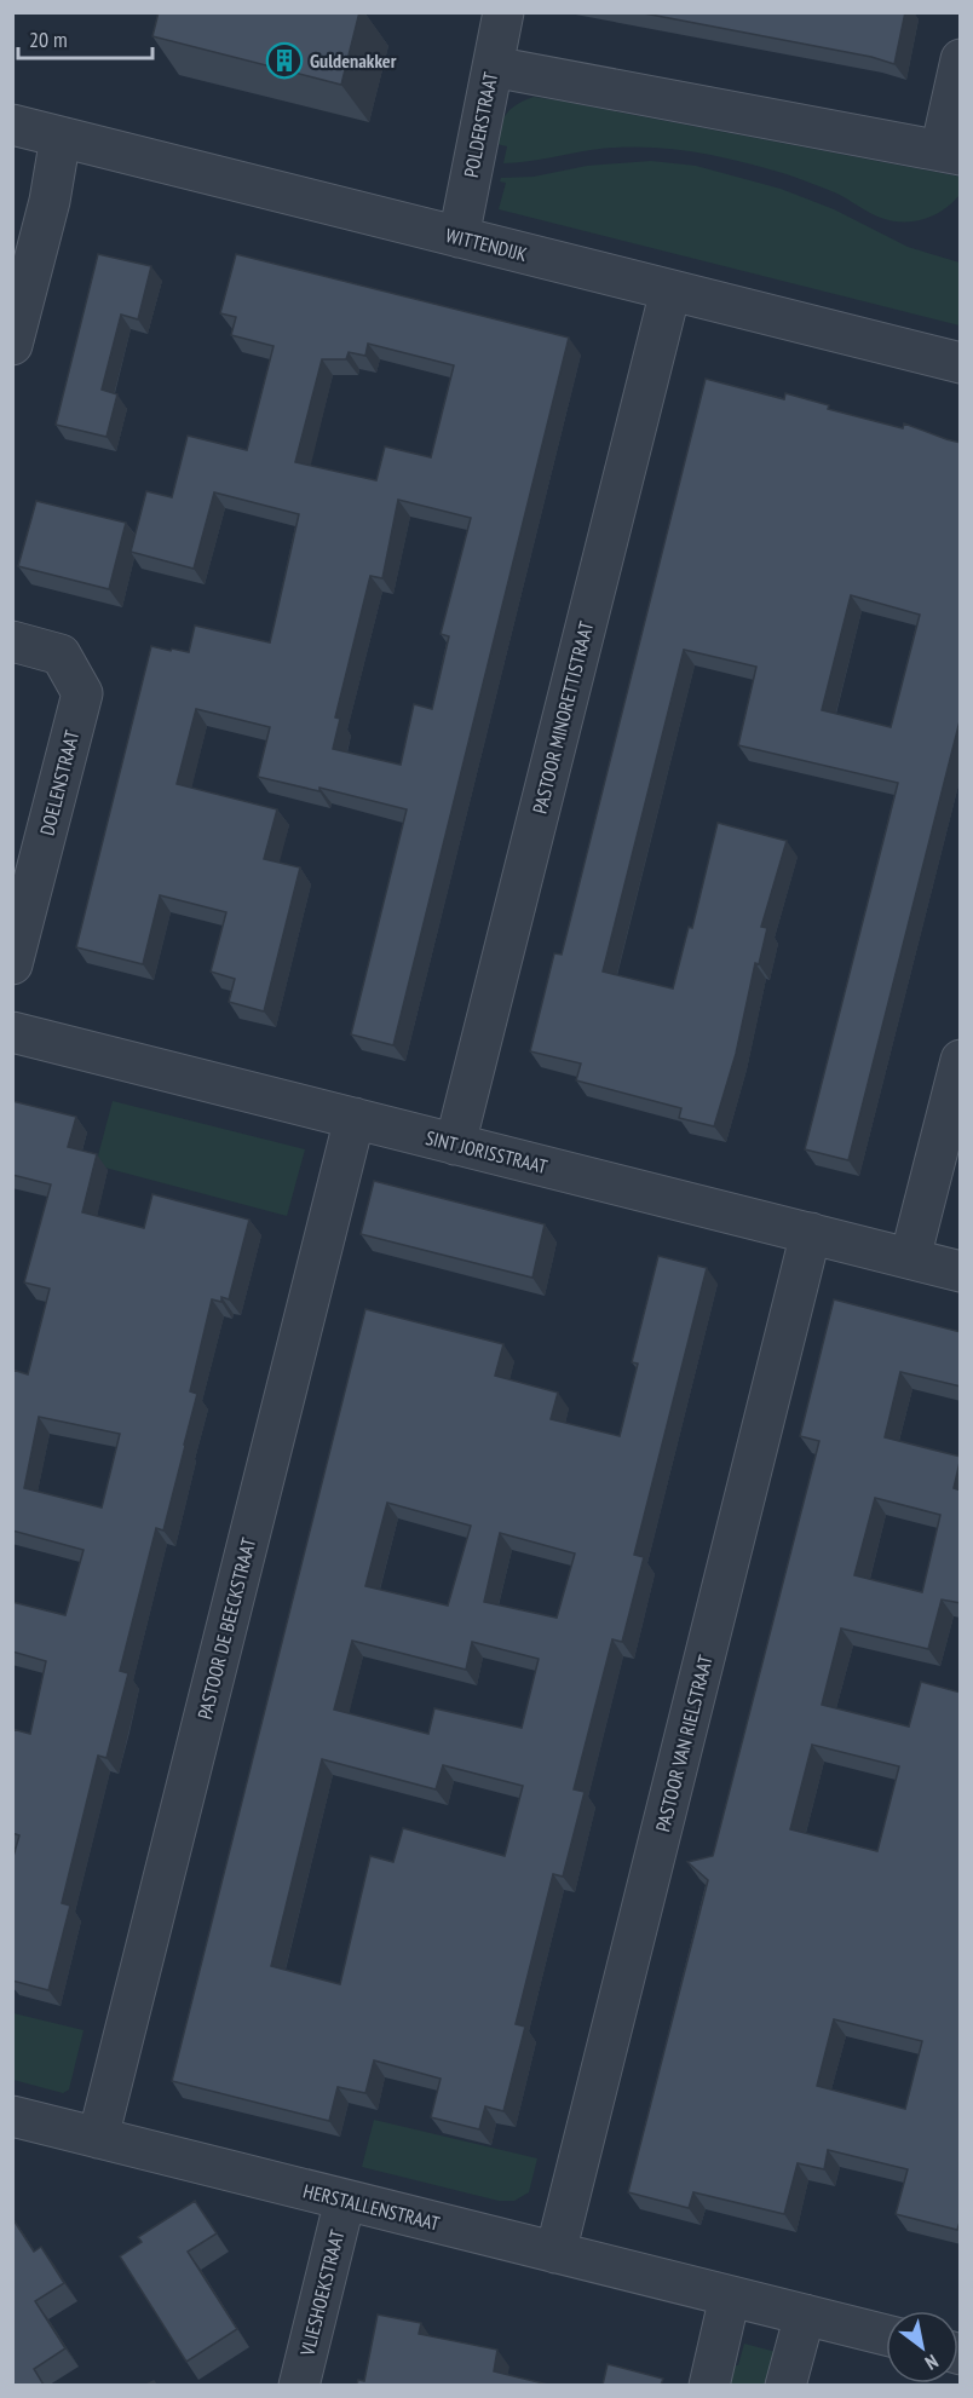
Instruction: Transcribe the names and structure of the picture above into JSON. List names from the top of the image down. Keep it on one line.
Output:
{"streets":{"street":["POLDERSTRAAT","WITTENDIJK","PASTOOR MINORETTISTRAAT","DOELENSTRAAT","SINT JORISSTRAAT","PASTOOR DE BEECKSTRAAT","PASTOOR VAN RIELSTRAAT","HERSTALLENSTRAAT","VLIESHOEKSTRAAT"]},"crossings":[["POLDERSTRAAT","WITTENDIJK"],["WITTENDIJK","PASTOOR MINORETTISTRAAT"],["PASTOOR MINORETTISTRAAT","SINT JORISSTRAAT"],["SINT JORISSTRAAT","PASTOOR DE BEECKSTRAAT"],["SINT JORISSTRAAT","PASTOOR VAN RIELSTRAAT"],["PASTOOR DE BEECKSTRAAT","HERSTALLENSTRAAT"],["PASTOOR VAN RIELSTRAAT","HERSTALLENSTRAAT"],["HERSTALLENSTRAAT","VLIESHOEKSTRAAT"]],"places":{"building":["Guldenakker"]},"scale_bar":"20 m","north":"bottom right"}
